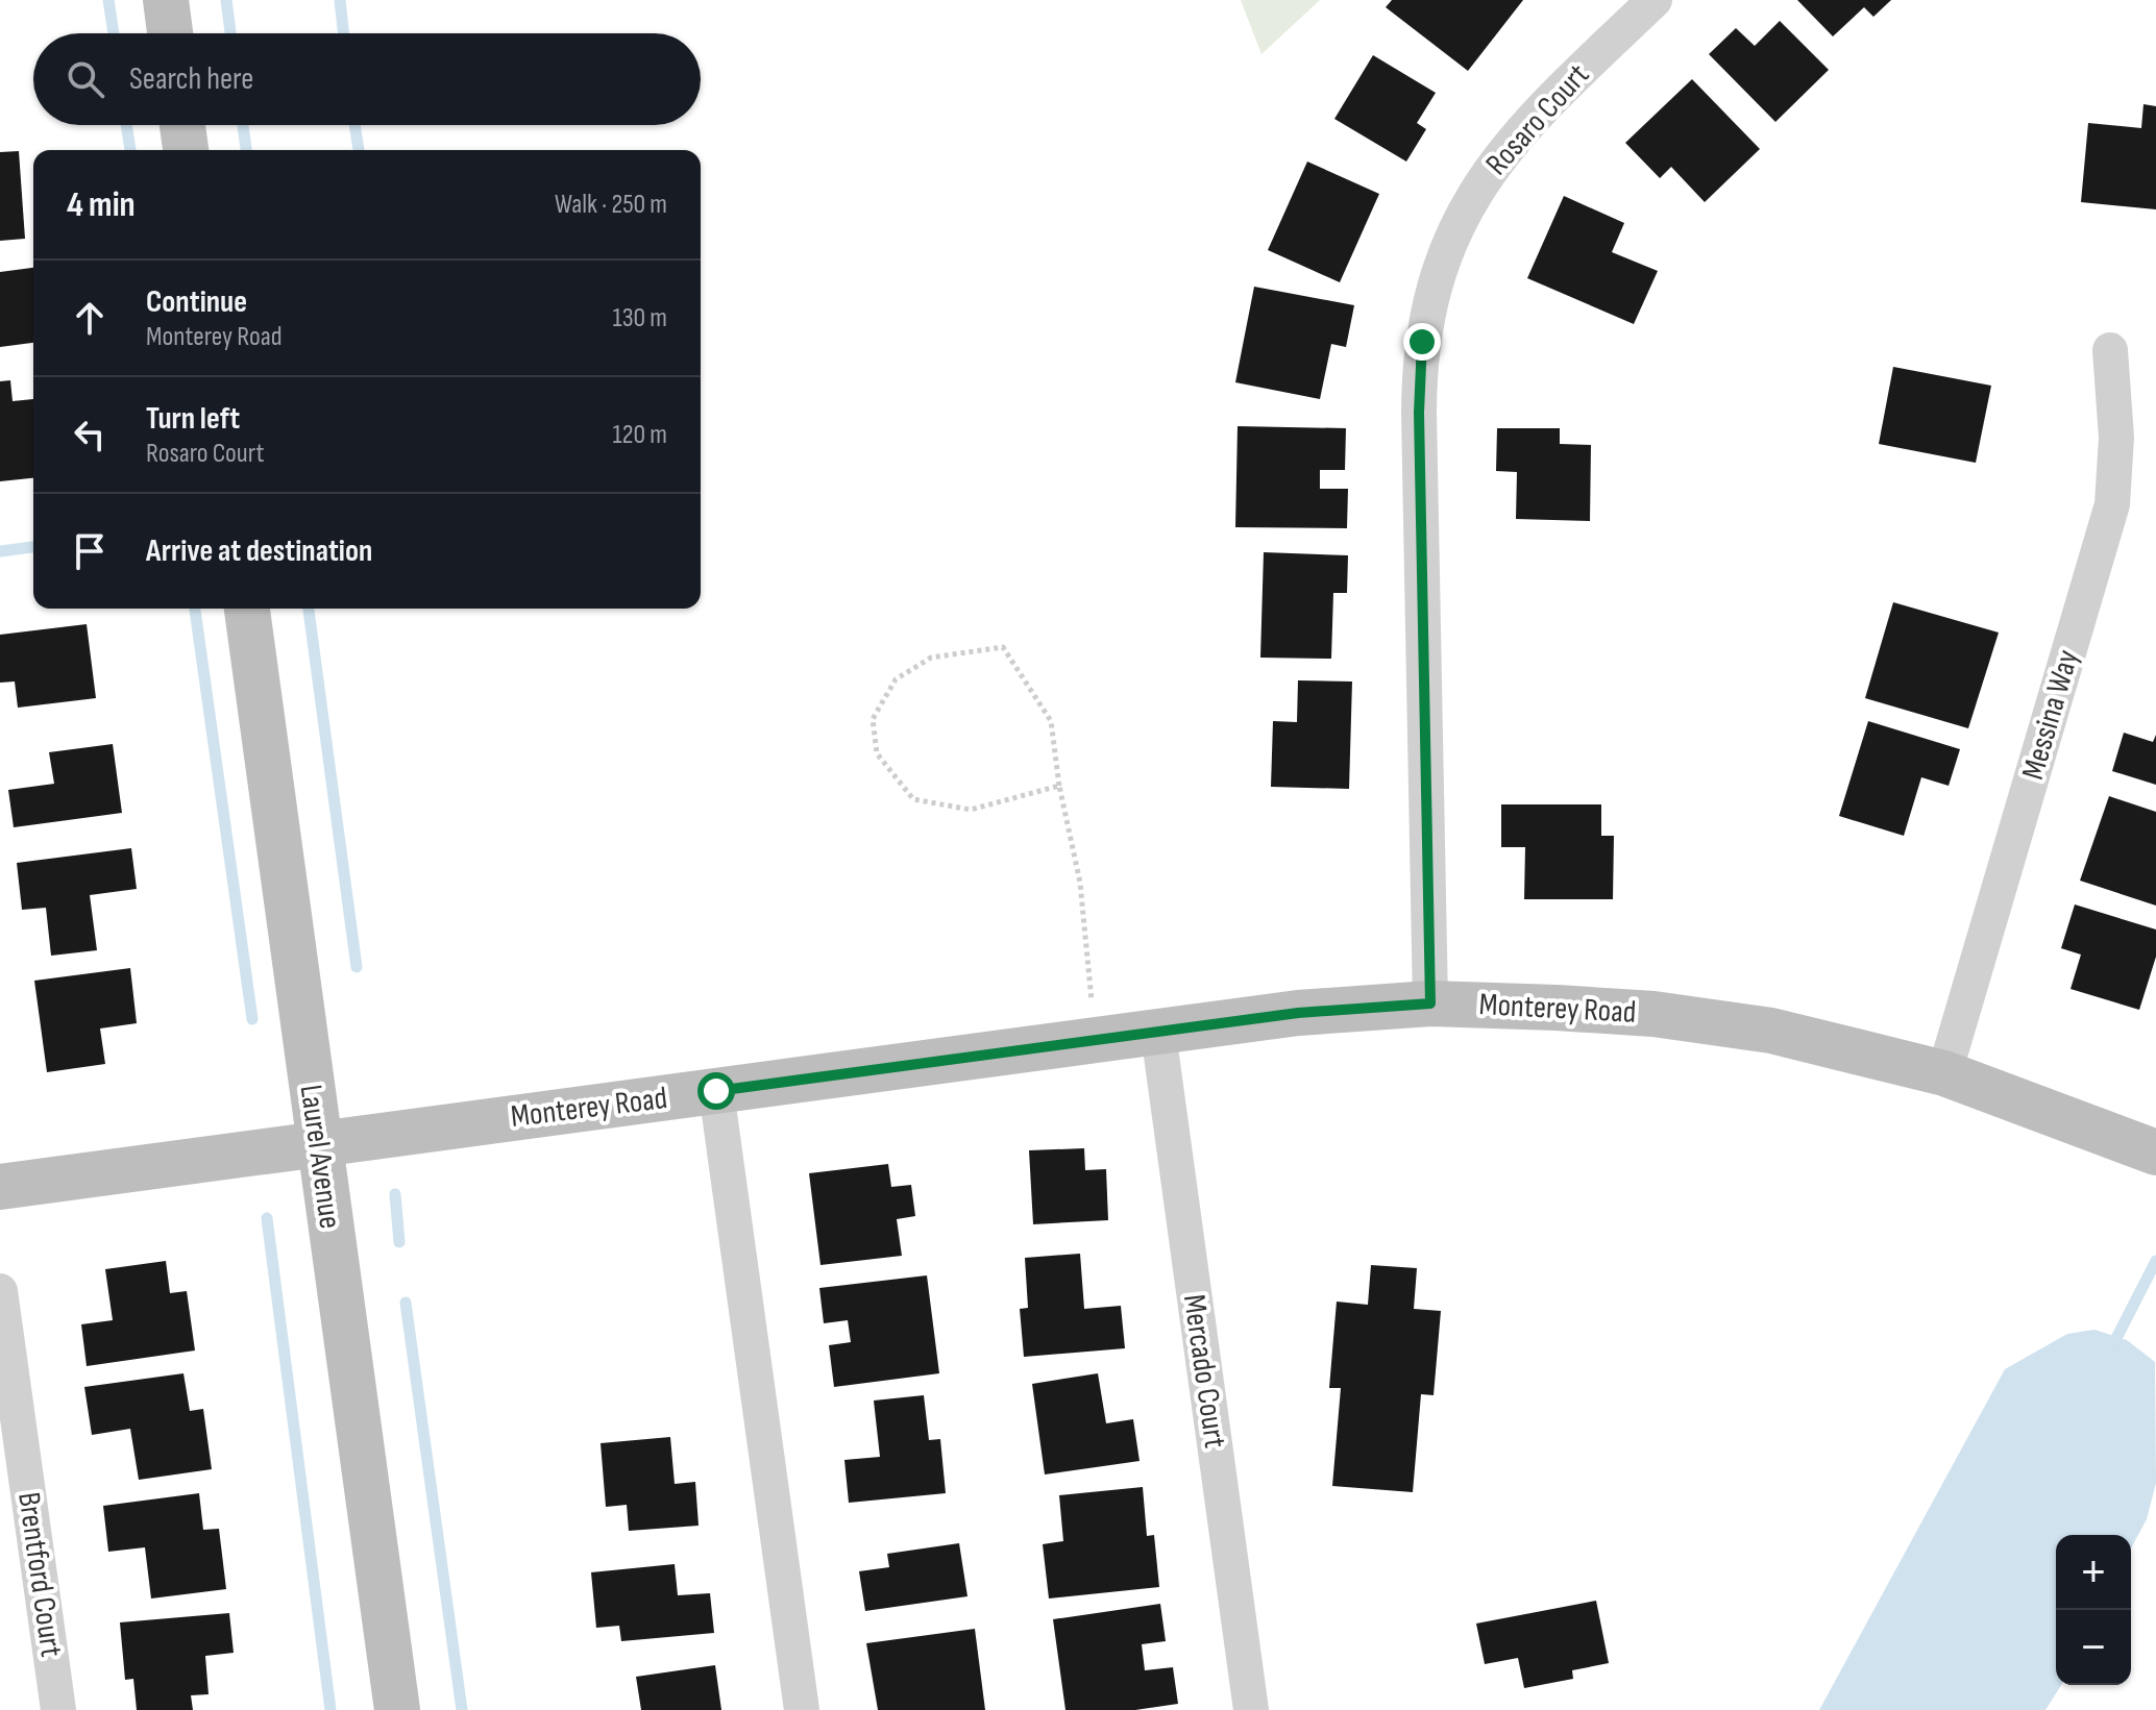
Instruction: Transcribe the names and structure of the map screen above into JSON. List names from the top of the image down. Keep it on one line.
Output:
{"streets":{"street":["Rosaro Court","Messina Way","Monterey Road","Laurel Avenue","Mercado Court","Brentford Court"]},"crossings":[["Rosaro Court","Monterey Road"],["Messina Way","Monterey Road"],["Monterey Road","Laurel Avenue"],["Monterey Road","Mercado Court"]],"page":{"search":"Search here","heading":["4 min","Walk · 250 m"],"list":[["Continue","Monterey Road","130 m"],["Turn left","Rosaro Court","120 m"],"Arrive at destination"],"map_buttons":["+","−"]}}
